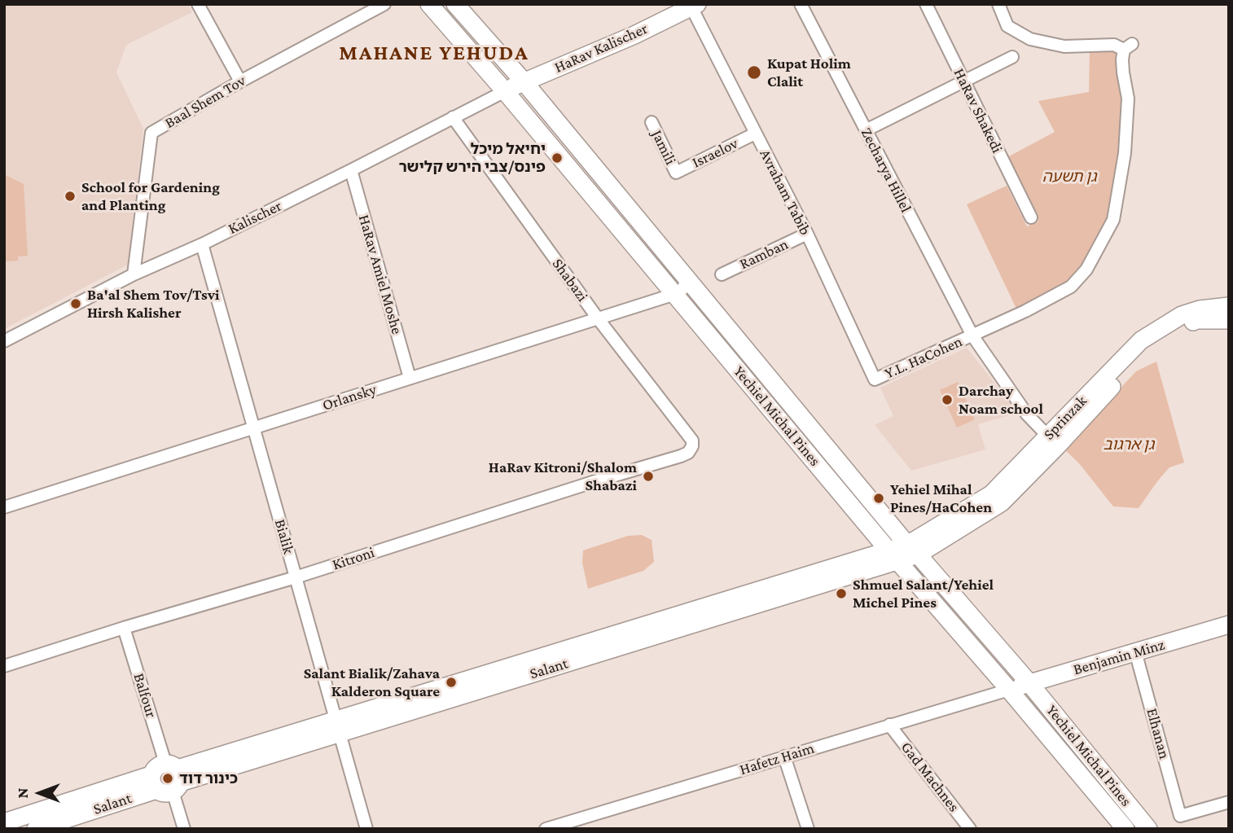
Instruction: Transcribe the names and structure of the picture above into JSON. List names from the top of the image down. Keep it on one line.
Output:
{"streets":{"street":["HaRav Kalischer","Baal Shem Tov","HaRav Shakedi","Jamili","Israelov","Zecharya Hillel","Avraham Tabib","Kalischer","Ramban","HaRav Amiel Moshe","Shabazi","Y.L. HaCohen","Orlansky","Yechiel Michal Pines","Sprinzak","Bialik","Kitroni","Benjamin Minz","Salant","Balfour","Elhanan","Hafetz Haim","Gad Machnes"]},"crossings":[["HaRav Kalischer","Avraham Tabib"],["HaRav Kalischer","Kalischer"],["HaRav Kalischer","Yechiel Michal Pines"],["Baal Shem Tov","Kalischer"],["Jamili","Israelov"],["Israelov","Avraham Tabib"],["Zecharya Hillel","Y.L. HaCohen"],["Zecharya Hillel","Sprinzak"],["Avraham Tabib","Ramban"],["Avraham Tabib","Y.L. HaCohen"],["Kalischer","HaRav Amiel Moshe"],["Kalischer","Shabazi"],["Kalischer","Yechiel Michal Pines"],["Kalischer","Bialik"],["HaRav Amiel Moshe","Orlansky"],["Shabazi","Orlansky"],["Shabazi","Kitroni"],["Orlansky","Yechiel Michal Pines"],["Orlansky","Bialik"],["Yechiel Michal Pines","Sprinzak"],["Yechiel Michal Pines","Benjamin Minz"],["Yechiel Michal Pines","Salant"],["Yechiel Michal Pines","Hafetz Haim"],["Sprinzak","Salant"],["Bialik","Kitroni"],["Bialik","Salant"],["Kitroni","Balfour"],["Benjamin Minz","Elhanan"],["Benjamin Minz","Hafetz Haim"],["Salant","Balfour"],["Hafetz Haim","Gad Machnes"]],"districts":["MAHANE YEHUDA"],"parks":["גן תשעה","גן ארגוב"],"places":["Kupat Holim Clalit","יחיאל מיכל פינס/צבי הירש קלישר","School for Gardening and Planting","Ba'al Shem Tov/Tsvi Hirsh Kalisher","Darchay Noam school","HaRav Kitroni/Shalom Shabazi","Yehiel Mihal Pines/HaCohen","Shmuel Salant/Yehiel Michel Pines","Salant Bialik/Zahava Kalderon Square","כינור דוד"],"north":"left"}
